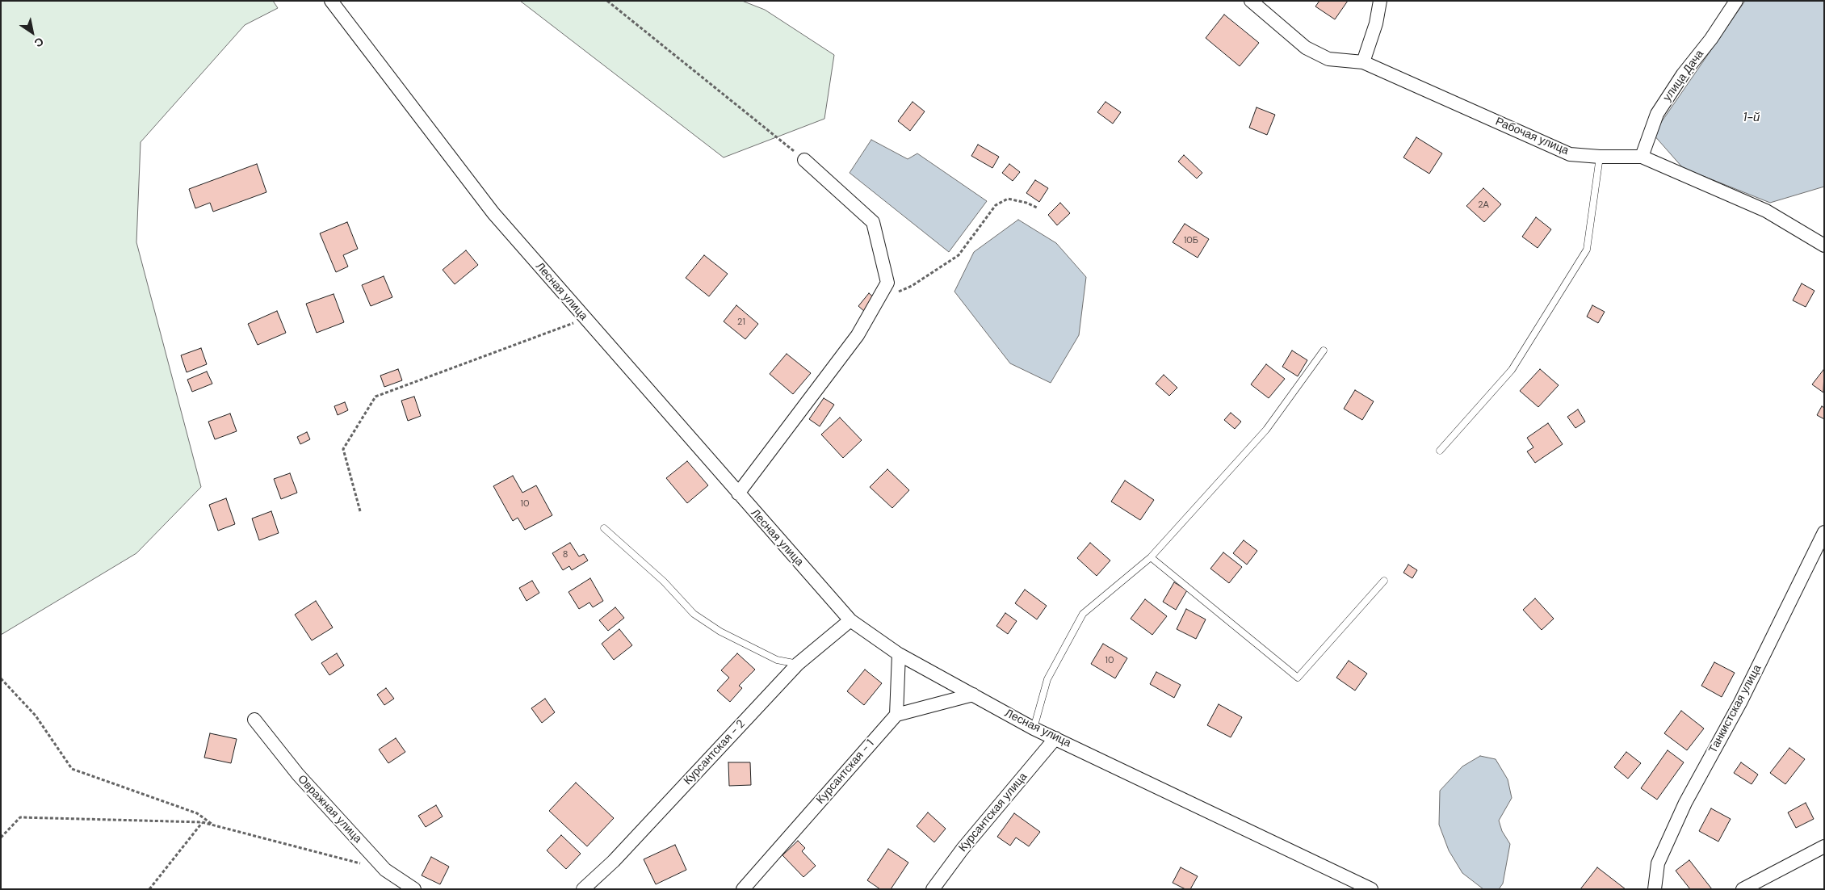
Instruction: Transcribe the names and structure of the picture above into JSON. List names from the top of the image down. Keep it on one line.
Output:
{"streets":{"street":["улица Дача","Рабочая улица","Лесная улица","Танкистская улица","Курсантская - 2","Курсантская - 1","Овражная улица","Курсантская улица"]},"crossings":[["улица Дача","Рабочая улица"],["Лесная улица","Курсантская - 2"],["Лесная улица","Курсантская улица"]],"water":["1-й"],"house_numbers":["2А","10Б","21","10","8","10"],"north":"bottom right"}
